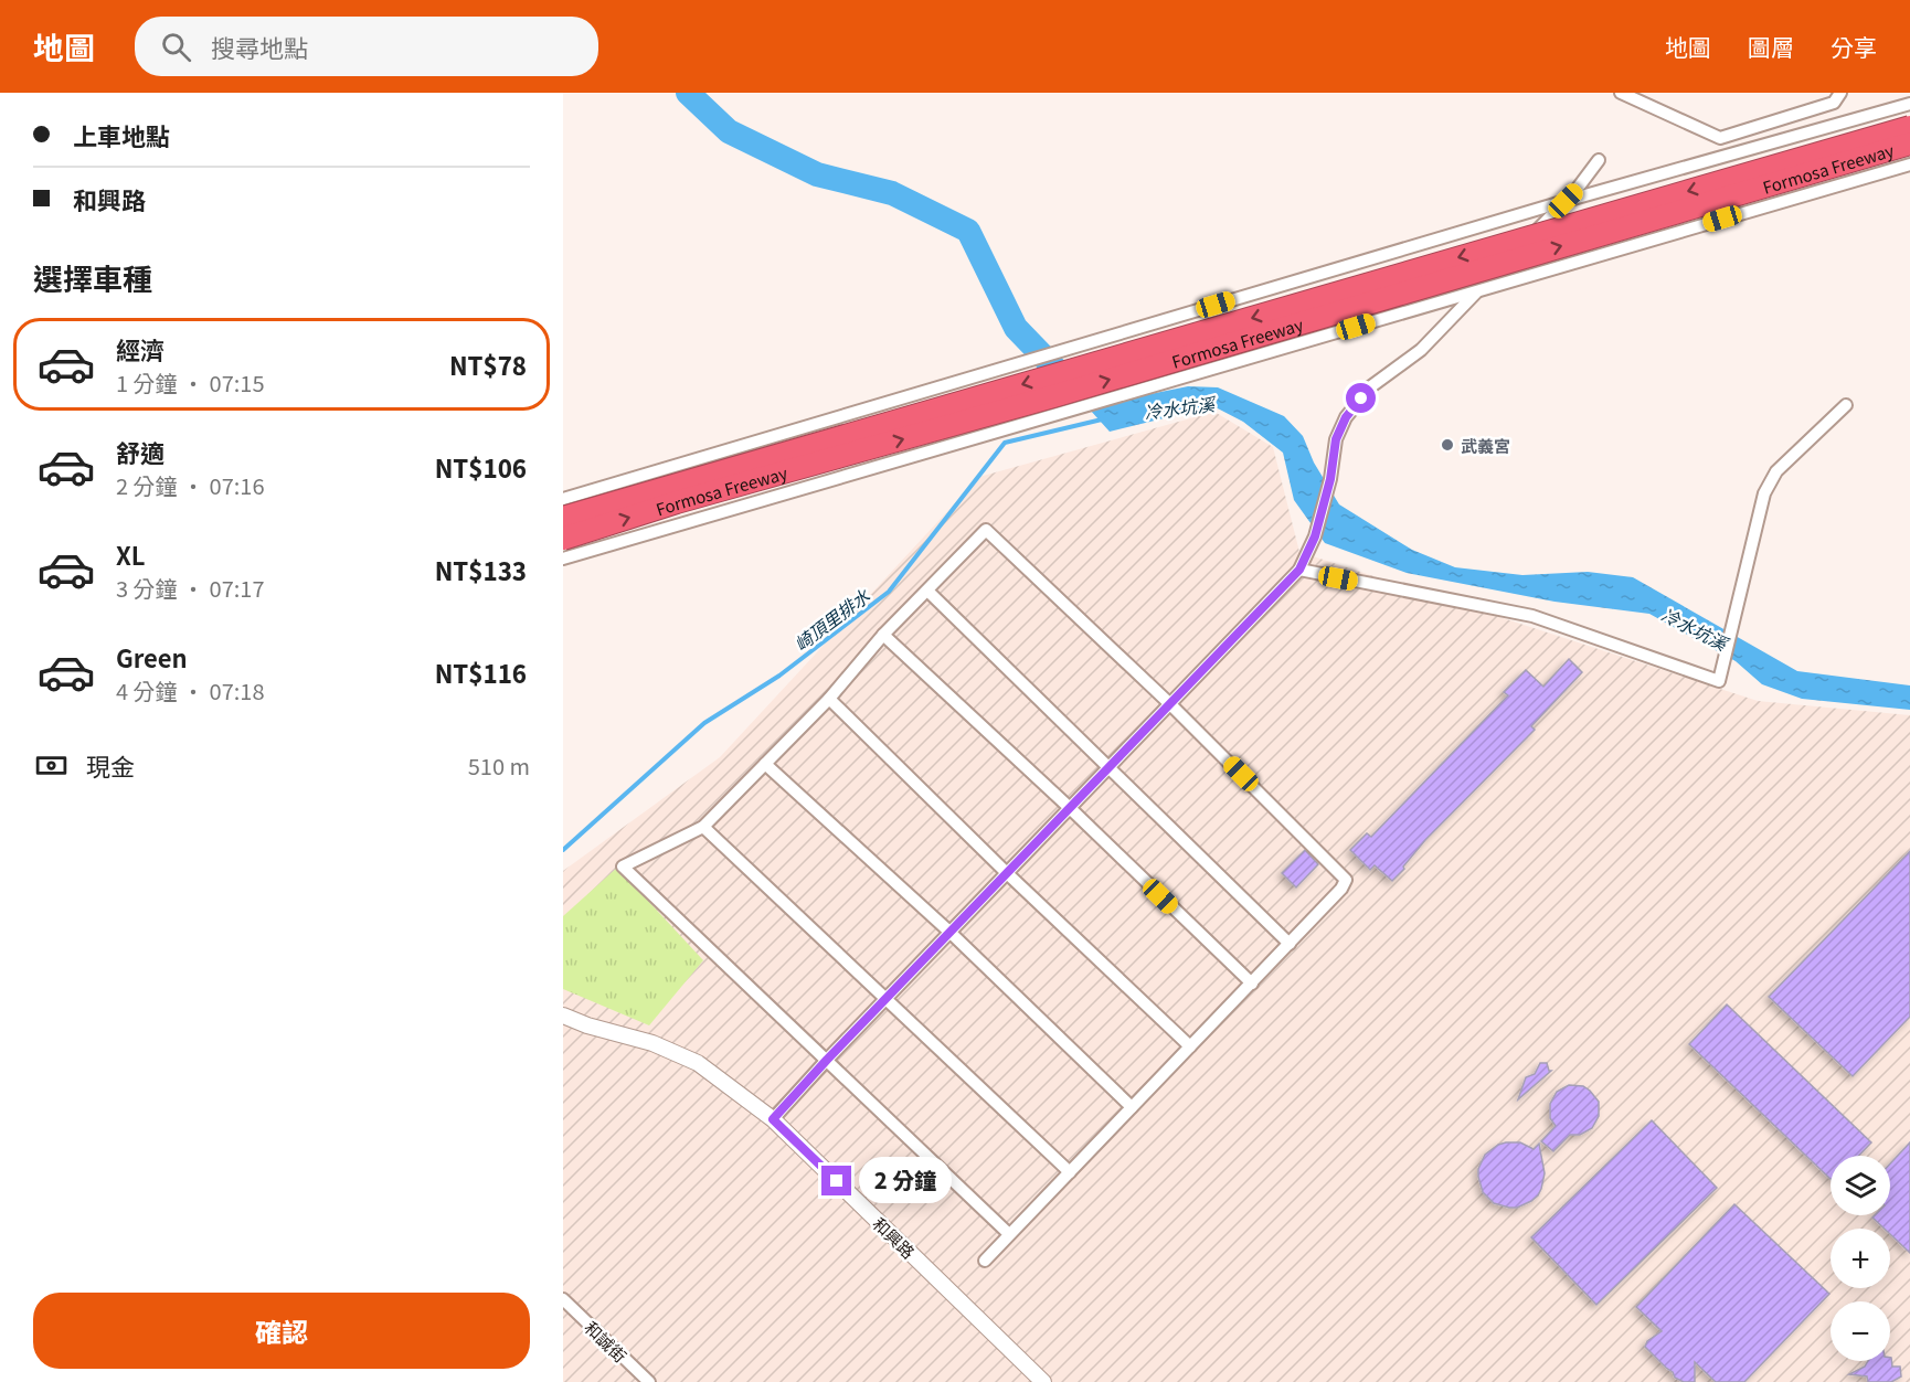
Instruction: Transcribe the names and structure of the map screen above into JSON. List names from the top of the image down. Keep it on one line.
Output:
{"streets":{"highway":["Formosa Freeway"],"street":["和興路","和誠街"]},"water":["冷水坑溪","崎頂里排水"],"places":["武義宮"],"page":{"header":"地圖","search":"搜尋地點","nav":["地圖","圖層","分享"],"banner":["上車地點","和興路"],"heading":"選擇車種","list":[{"name":"經濟","note":"1 分鐘 · 07:15","value":"NT$78"},{"name":"舒適","note":"2 分鐘 · 07:16","value":"NT$106"},{"name":"XL","note":"3 分鐘 · 07:17","value":"NT$133"},{"name":"Green","note":"4 分鐘 · 07:18","value":"NT$116"}],"pay":["現金","510 m"],"map_buttons":["+","−"],"bubble":"2 分鐘","buttons":"確認"}}
